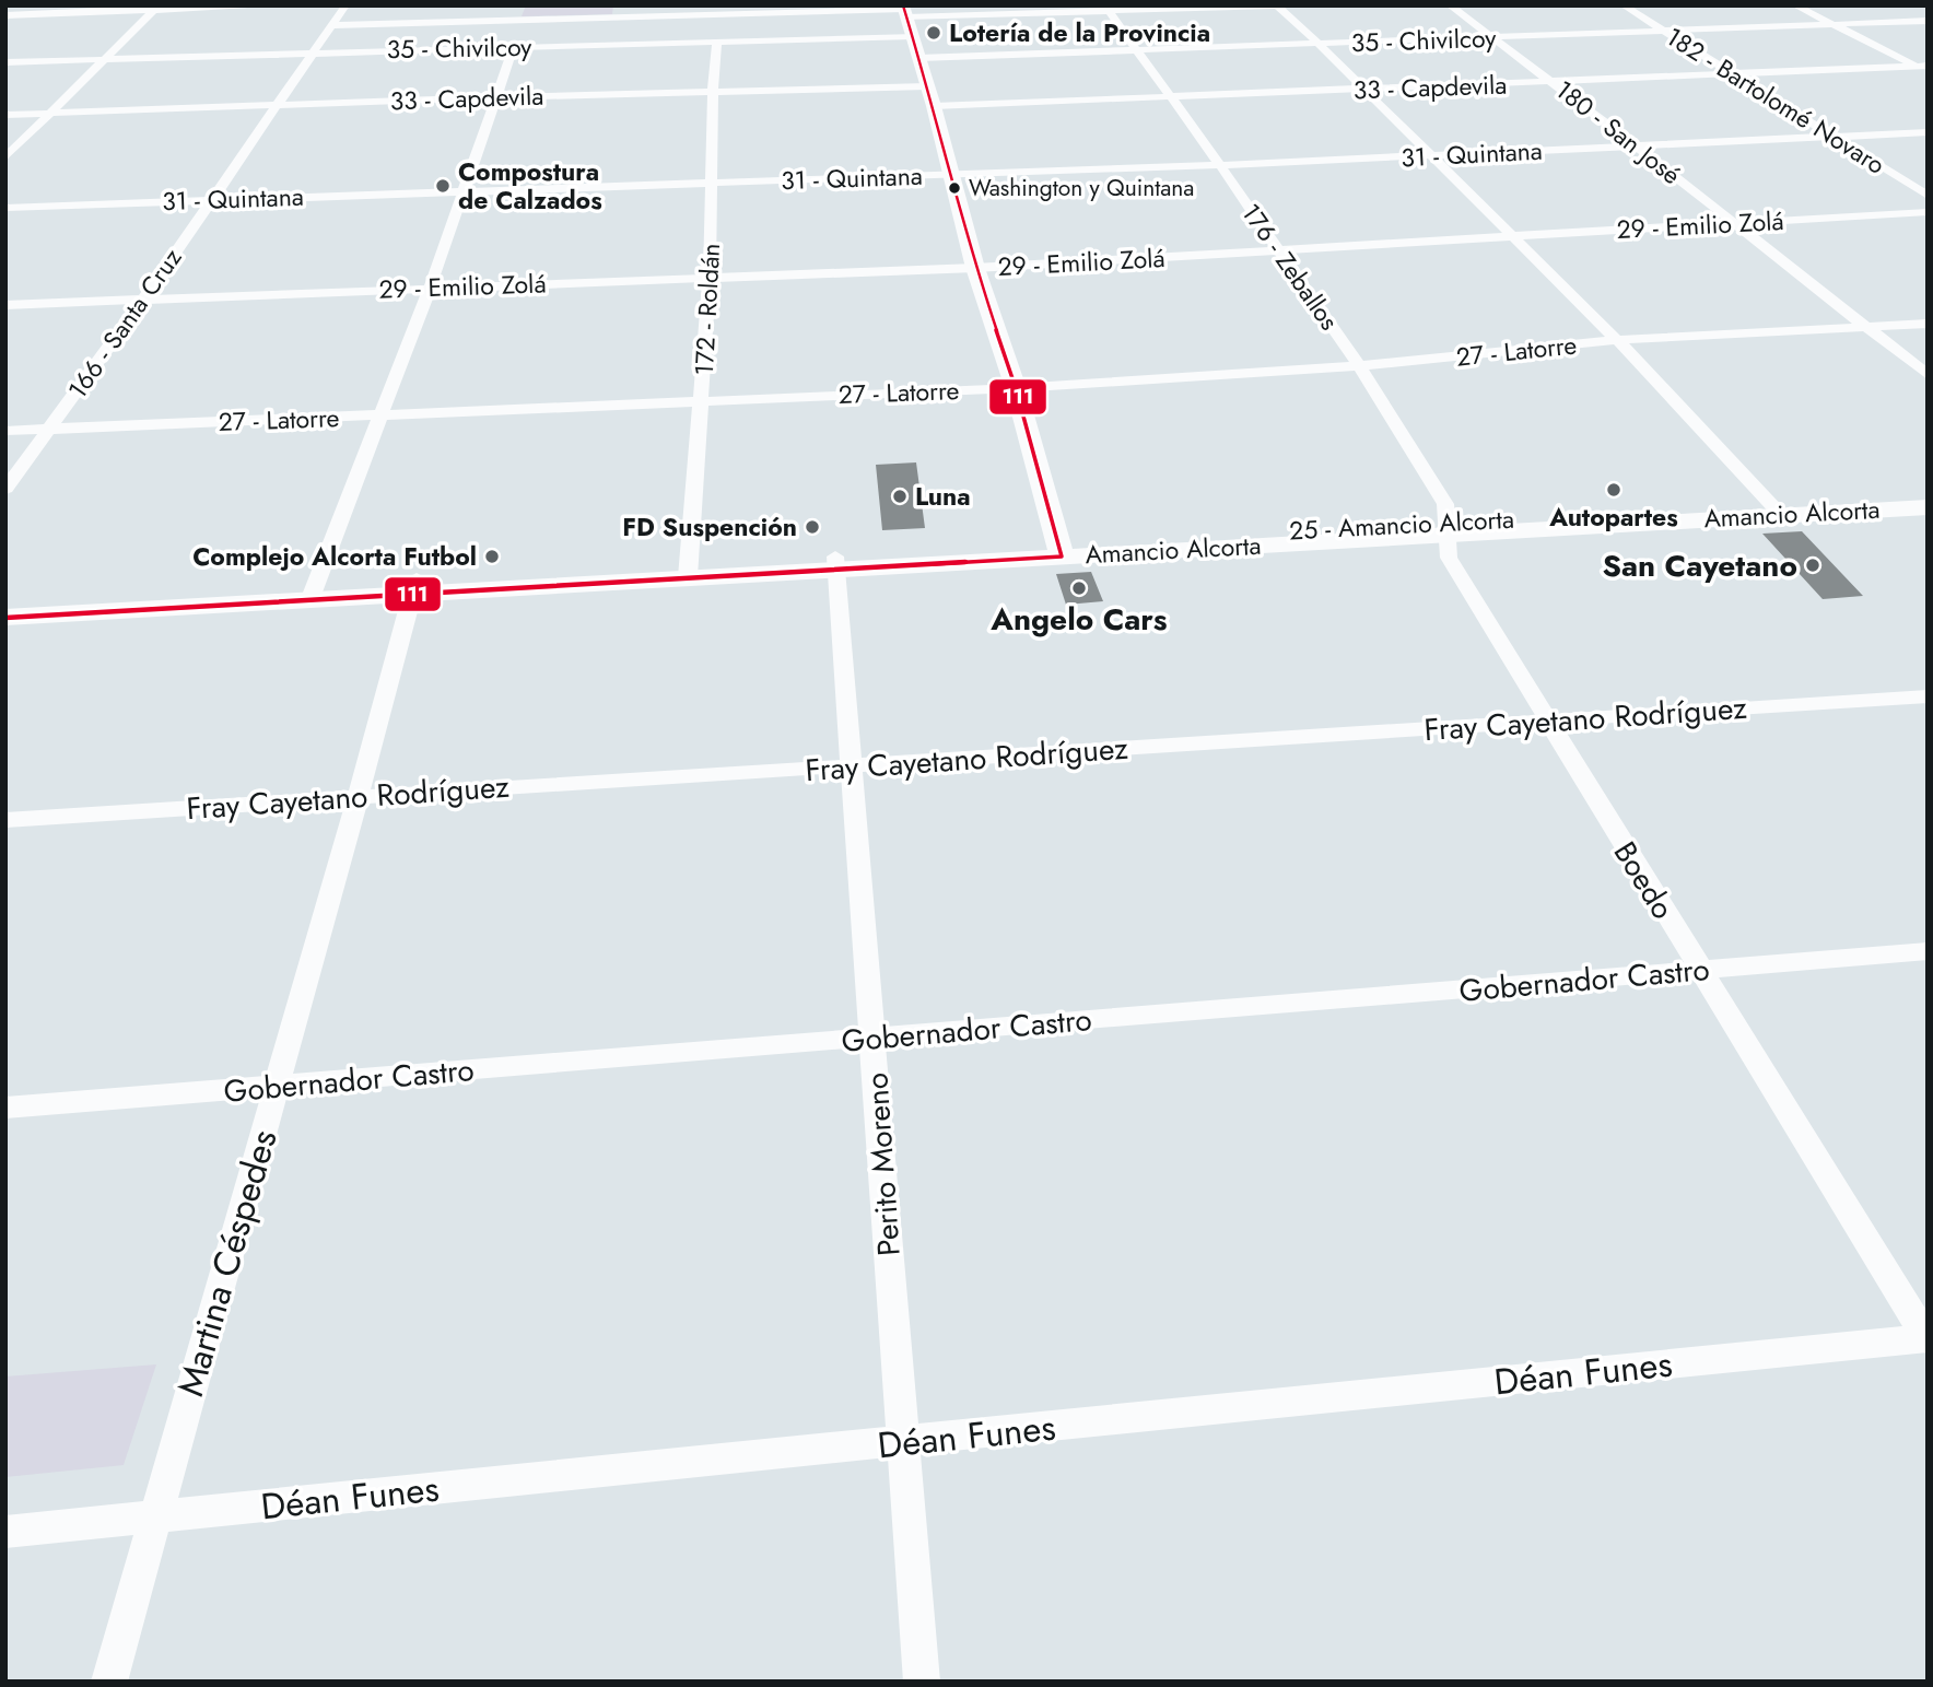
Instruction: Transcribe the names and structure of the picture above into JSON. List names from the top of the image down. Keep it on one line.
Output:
{"streets":{"main road":["Amancio Alcorta"],"street":["35 - Chivilcoy","33 - Capdevila","182 - Bartolomé Novaro","180 - San José","31 - Quintana","29 - Emilio Zolá","176 - Zeballos","172 - Roldán","166 - Santa Cruz","27 - Latorre","Fray Cayetano Rodríguez","Boedo","Gobernador Castro","Perito Moreno","Martina Céspedes","Déan Funes"]},"crossings":[["35 - Chivilcoy","182 - Bartolomé Novaro"],["35 - Chivilcoy","180 - San José"],["35 - Chivilcoy","176 - Zeballos"],["35 - Chivilcoy","172 - Roldán"],["35 - Chivilcoy","166 - Santa Cruz"],["33 - Capdevila","182 - Bartolomé Novaro"],["33 - Capdevila","180 - San José"],["33 - Capdevila","176 - Zeballos"],["33 - Capdevila","172 - Roldán"],["33 - Capdevila","166 - Santa Cruz"],["182 - Bartolomé Novaro","31 - Quintana"],["180 - San José","31 - Quintana"],["180 - San José","29 - Emilio Zolá"],["180 - San José","27 - Latorre"],["31 - Quintana","176 - Zeballos"],["31 - Quintana","172 - Roldán"],["31 - Quintana","166 - Santa Cruz"],["29 - Emilio Zolá","176 - Zeballos"],["29 - Emilio Zolá","172 - Roldán"],["29 - Emilio Zolá","166 - Santa Cruz"],["176 - Zeballos","27 - Latorre"],["176 - Zeballos","Amancio Alcorta"],["176 - Zeballos","Boedo"],["172 - Roldán","27 - Latorre"],["172 - Roldán","Amancio Alcorta"],["166 - Santa Cruz","27 - Latorre"],["Amancio Alcorta","Boedo"],["Amancio Alcorta","Perito Moreno"],["Amancio Alcorta","Martina Céspedes"],["Fray Cayetano Rodríguez","Boedo"],["Fray Cayetano Rodríguez","Perito Moreno"],["Fray Cayetano Rodríguez","Martina Céspedes"],["Boedo","Gobernador Castro"],["Boedo","Déan Funes"],["Gobernador Castro","Perito Moreno"],["Gobernador Castro","Martina Céspedes"],["Perito Moreno","Déan Funes"],["Martina Céspedes","Déan Funes"]],"places":["Lotería de la Provincia","Compostura de Calzados","Washington y Quintana","Autopartes","Luna","FD Suspención","Complejo Alcorta Futbol","San Cayetano","Angelo Cars"],"lines":["transit line 111"]}
